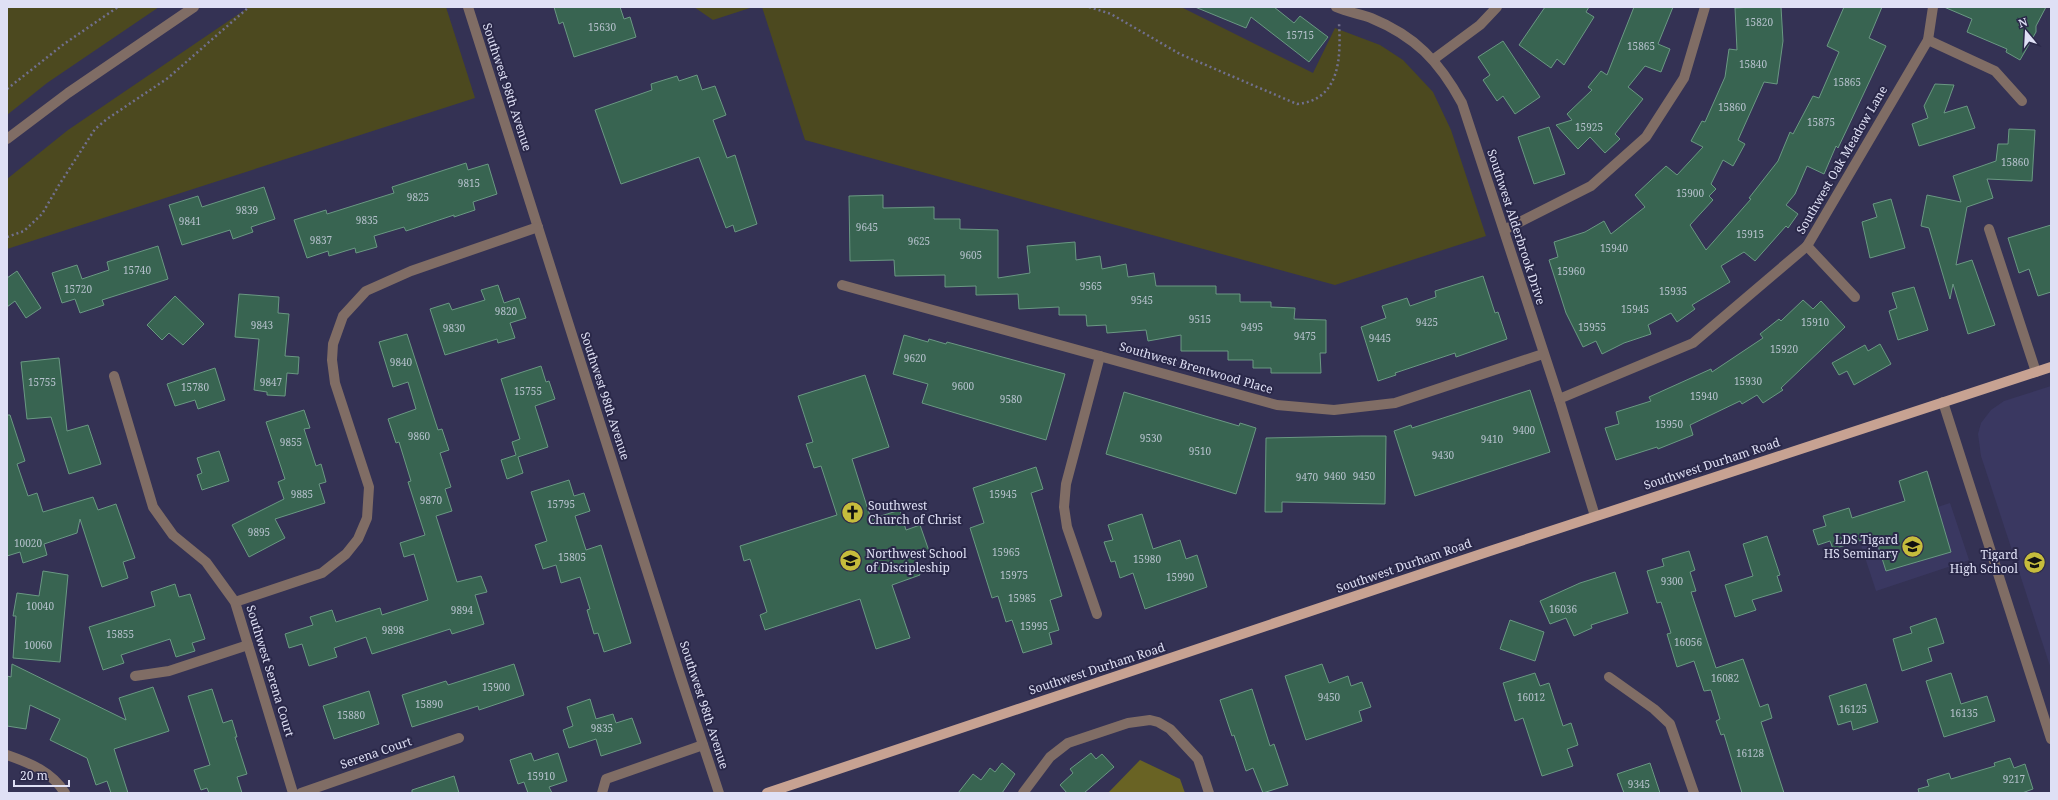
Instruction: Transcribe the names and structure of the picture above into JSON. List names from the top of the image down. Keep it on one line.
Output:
{"streets":{"main road":["Southwest Durham Road"],"street":["Southwest 98th Avenue","Southwest Oak Meadow Lane","Southwest Alderbrook Drive","Southwest Brentwood Place","Southwest Serena Court","Serena Court"]},"crossings":[["Southwest Oak Meadow Lane","Southwest Alderbrook Drive"],["Southwest Alderbrook Drive","Southwest Brentwood Place"],["Southwest Alderbrook Drive","Southwest Durham Road"]],"places":{"church":["Southwest Church of Christ"],"school or university":["LDS Tigard HS Seminary","Northwest School of Discipleship","Tigard High School"]},"house_numbers":["15820","15630","15715","15865","15840","15865","15860","15875","15925","15860","9815","15900","9825","9839","9835","9841","9645","15915","9837","9625","15940","9605","15740","15960","9565","15720","15935","9545","15945","9820","9515","9425","15910","9843","9495","15955","9830","9475","9445","15920","9620","9840","15930","15755","9847","9600","15780","15755","15940","9580","15950","9400","9860","9530","9410","9855","9510","9430","9460","9450","9470","9885","15945","9870","15795","9895","10020","15965","15805","15980","15975","15990","9300","15985","10040","16036","9894","15995","9898","15855","16056","10060","16082","15900","9450","16012","15890","16125","16135","15880","9835","16128","15910","9217","9345"],"scale_bar":"20 m","north":"top"}
